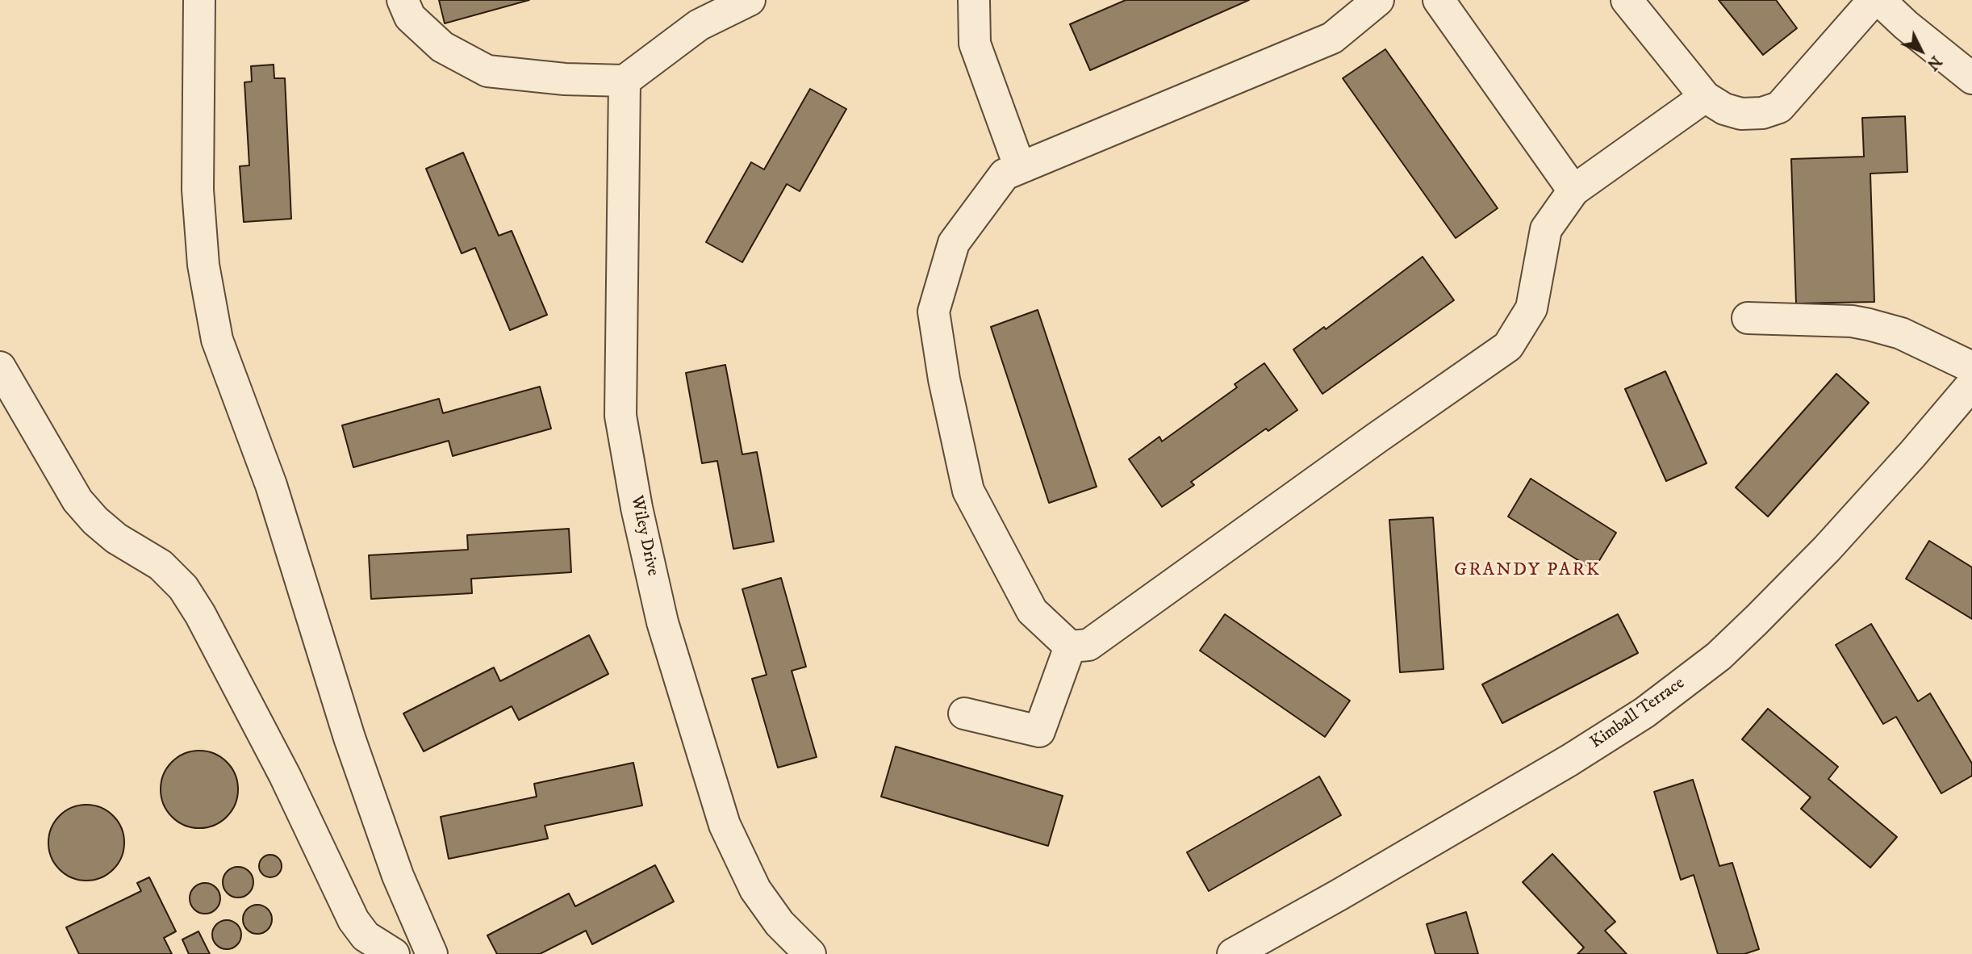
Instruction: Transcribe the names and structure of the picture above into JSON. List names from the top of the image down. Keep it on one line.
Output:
{"streets":{"street":["Wiley Drive","Kimball Terrace"]},"districts":["GRANDY PARK"],"north":"bottom right"}
